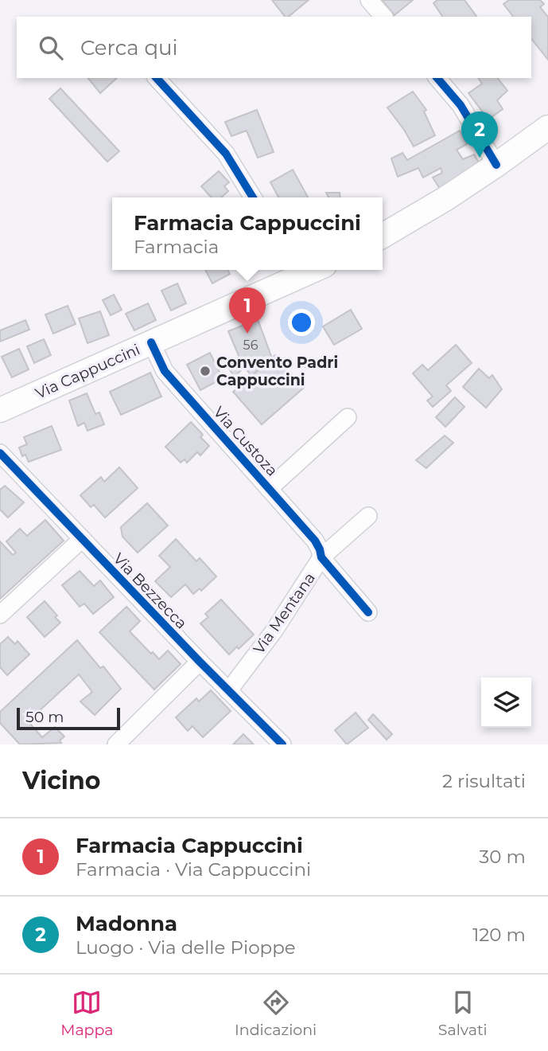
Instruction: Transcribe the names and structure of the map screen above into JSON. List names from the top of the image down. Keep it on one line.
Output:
{"streets":{"main road":["Via Cappuccini"],"street":["Via Custoza","Via Bezzecca","Via Mentana"]},"crossings":[["Via Cappuccini","Via Custoza"],["Via Custoza","Via Mentana"],["Via Bezzecca","Via Mentana"]],"places":["Convento Padri Cappuccini"],"house_numbers":["56"],"scale_bar":"50 m","page":{"search":"Cerca qui","pins":["2","1"],"popup":["Farmacia Cappuccini","Farmacia"],"scale":"50 m","heading":["Vicino","2 risultati"],"list":[{"mark":"1","name":"Farmacia Cappuccini","note":"Farmacia · Via Cappuccini","value":"30 m"},{"mark":"2","name":"Madonna","note":"Luogo · Via delle Pioppe","value":"120 m"}],"nav":["Mappa","Indicazioni","Salvati"]}}
